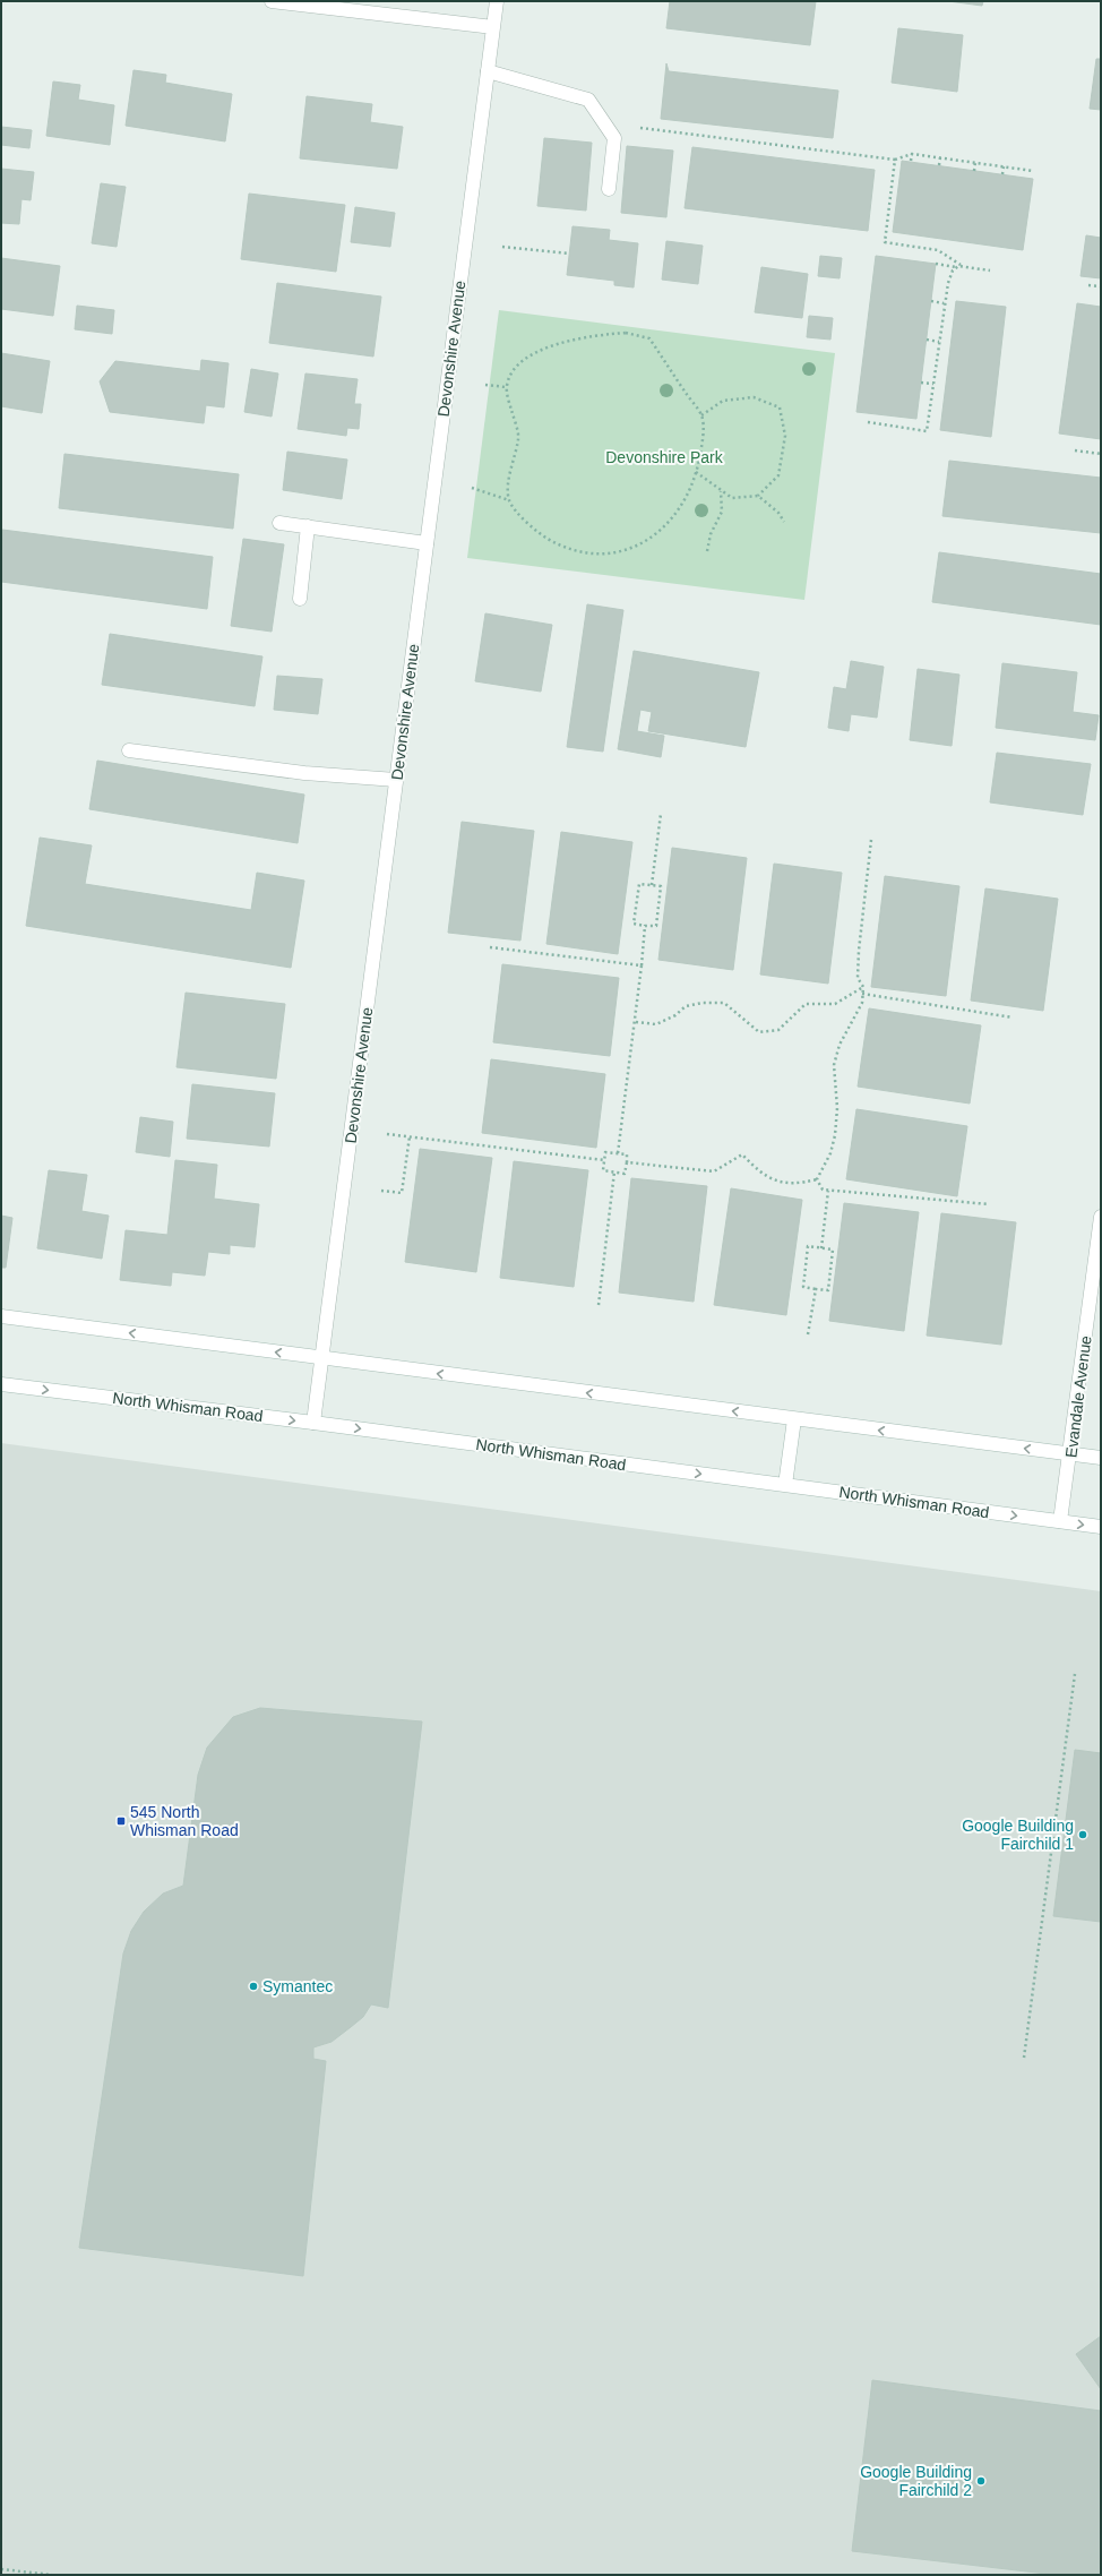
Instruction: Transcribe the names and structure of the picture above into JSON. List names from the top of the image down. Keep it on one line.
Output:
{"streets":{"main road":["Devonshire Avenue","Evandale Avenue","North Whisman Road"]},"crossings":[["Devonshire Avenue","North Whisman Road"],["Evandale Avenue","North Whisman Road"]],"parks":["Devonshire Park"],"places":{"transit":["545 North Whisman Road"],"other":["Google Building Fairchild 1","Symantec","Google Building Fairchild 2"]}}
